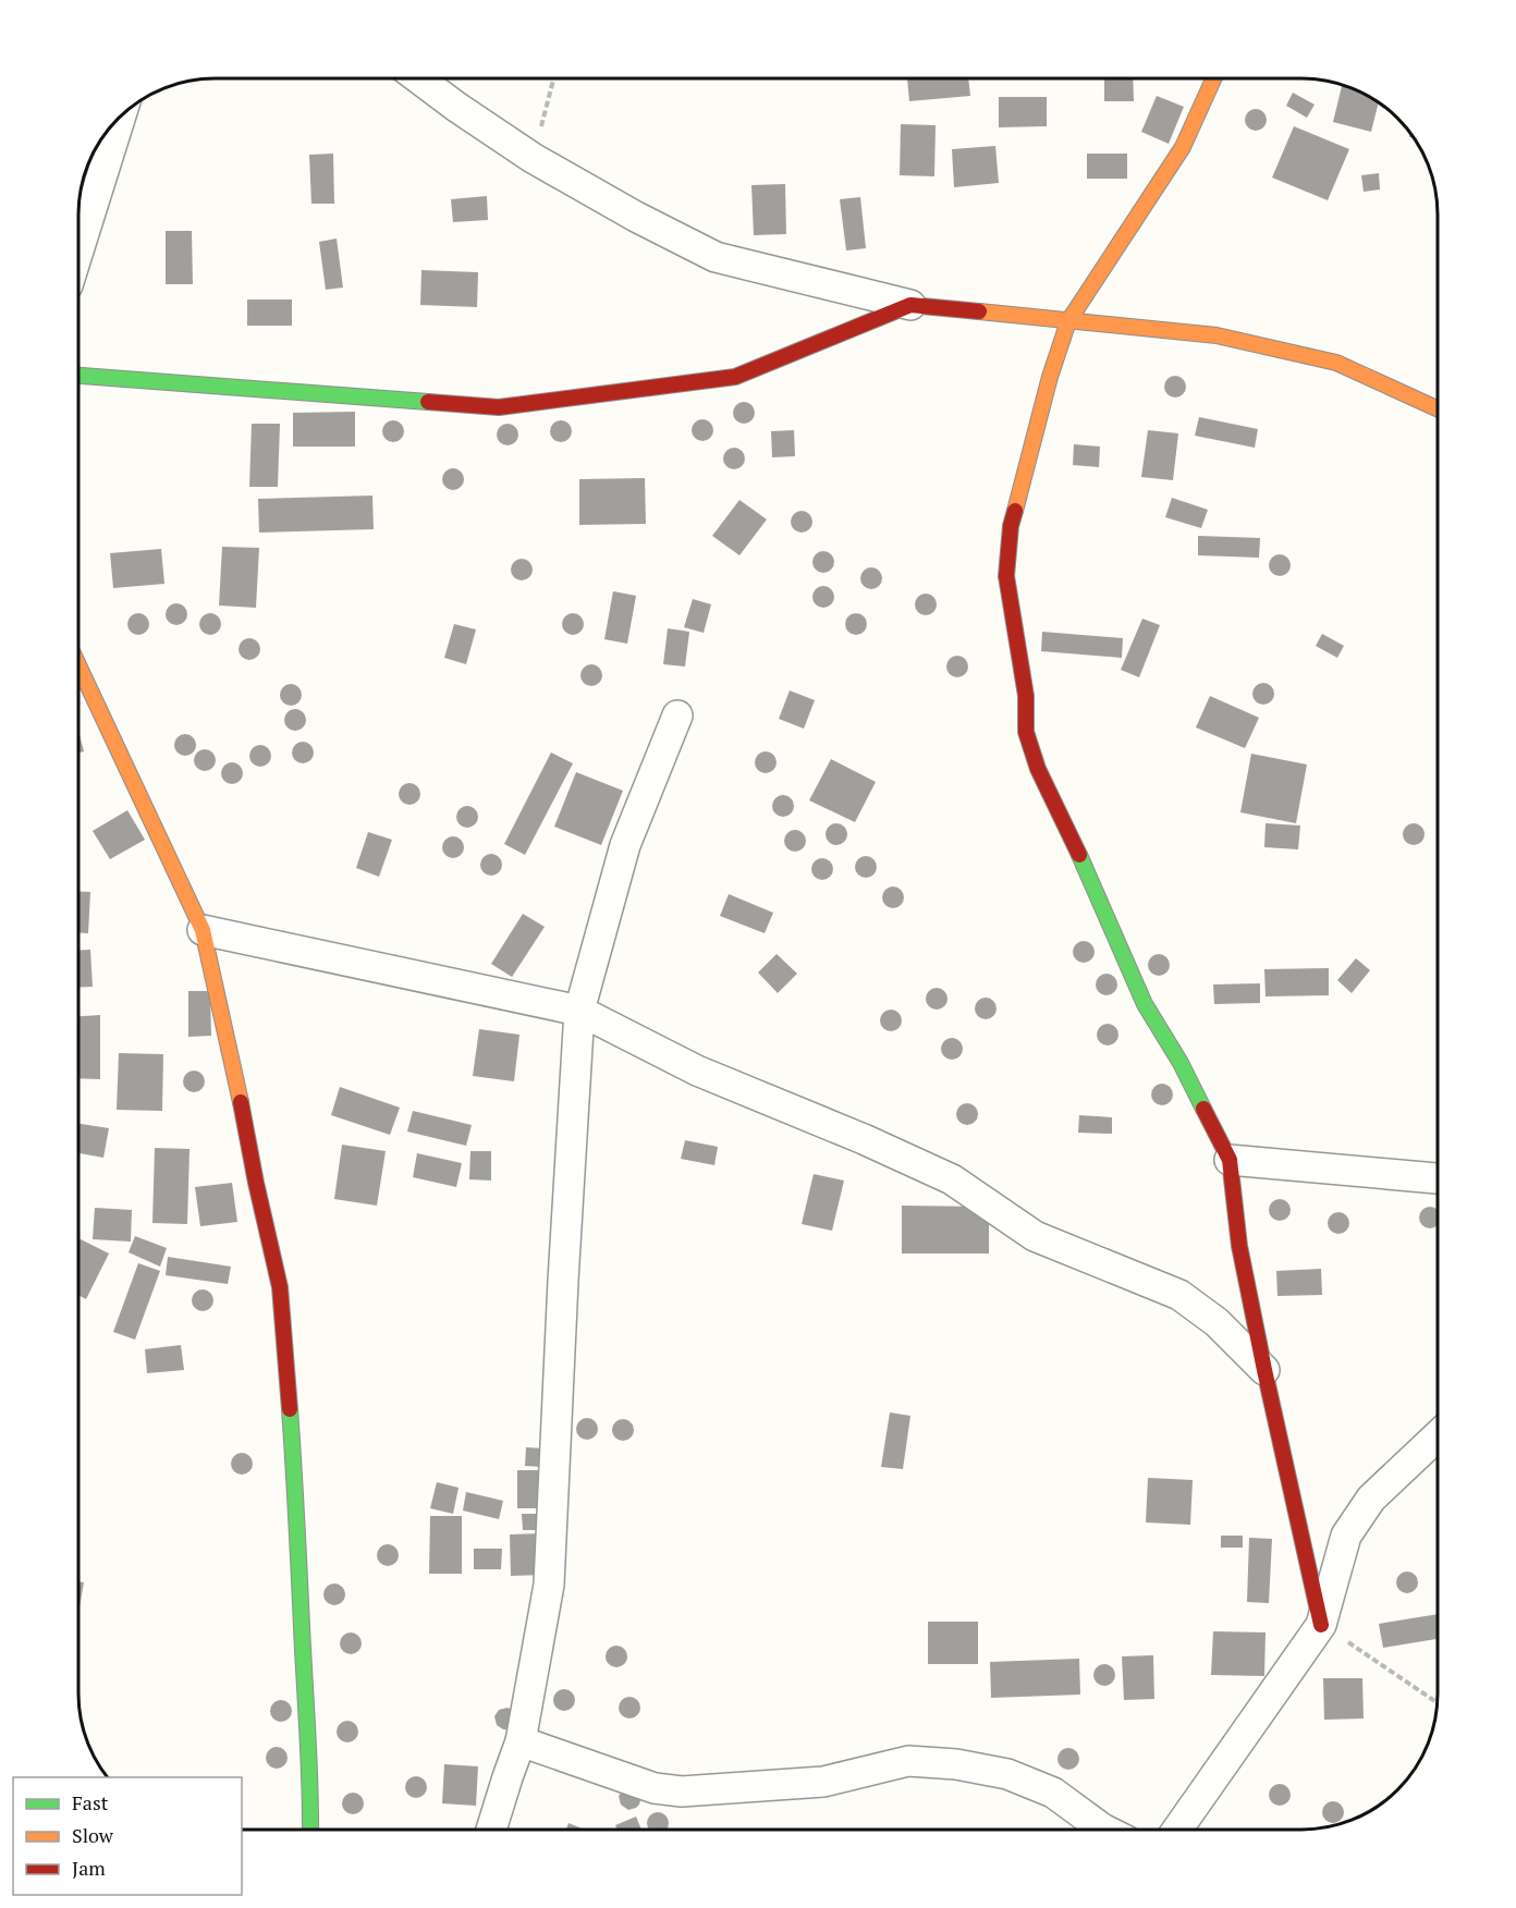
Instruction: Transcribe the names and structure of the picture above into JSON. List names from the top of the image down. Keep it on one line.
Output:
{"legend":["Fast","Slow","Jam"]}
